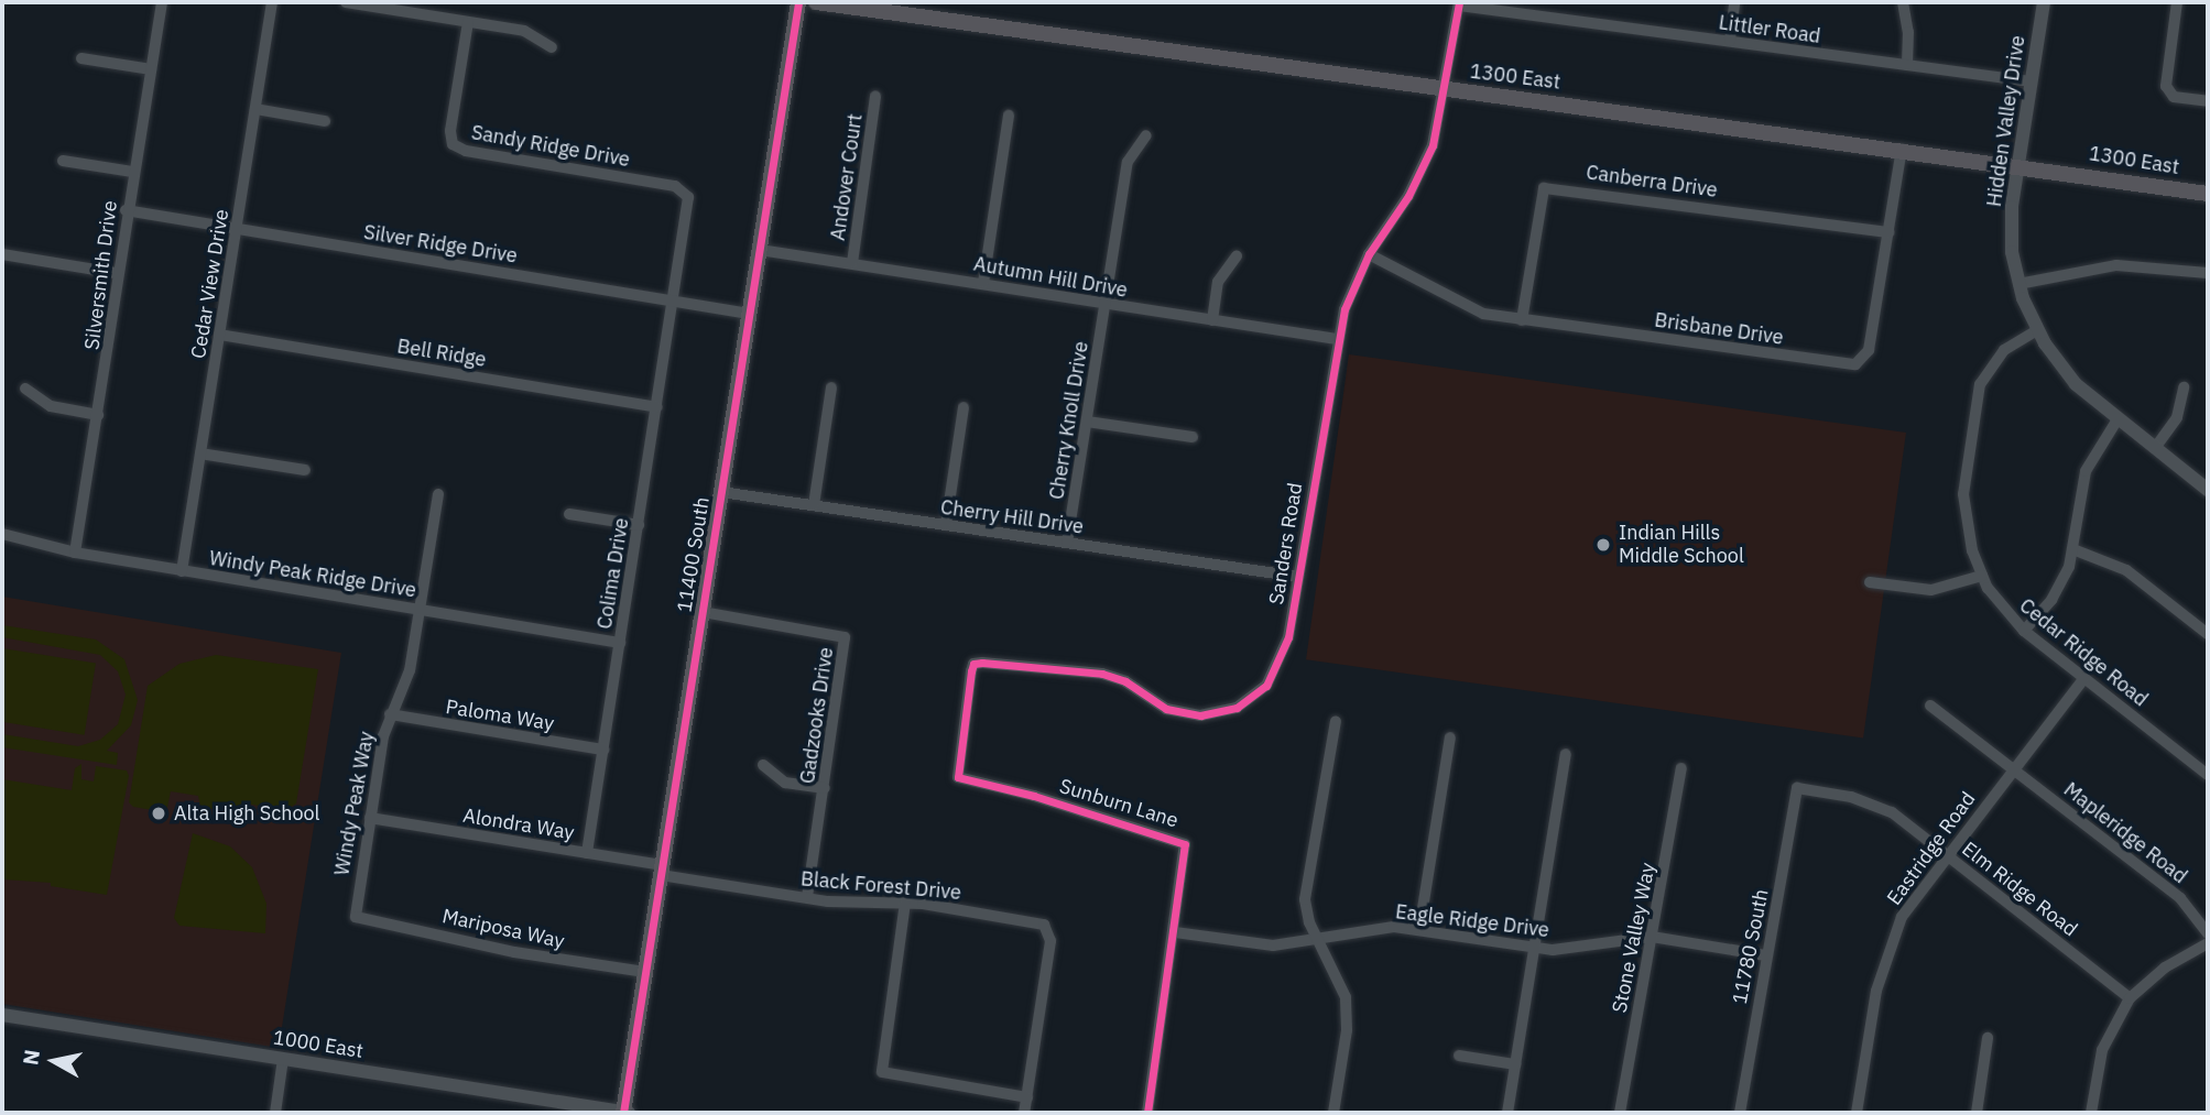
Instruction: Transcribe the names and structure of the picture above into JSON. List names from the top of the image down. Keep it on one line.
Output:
{"streets":{"main road":["1300 East","11400 South"],"street":["Littler Road","Hidden Valley Drive","Sandy Ridge Drive","Andover Court","Canberra Drive","Silver Ridge Drive","Silversmith Drive","Autumn Hill Drive","Cedar View Drive","Brisbane Drive","Bell Ridge","Cherry Knoll Drive","Cherry Hill Drive","Sanders Road","Colima Drive","Windy Peak Ridge Drive","Cedar Ridge Road","Paloma Way","Gadzooks Drive","Windy Peak Way","Sunburn Lane","Alondra Way","Mapleridge Road","Eastridge Road","Black Forest Drive","Elm Ridge Road","Eagle Ridge Drive","Mariposa Way","Stone Valley Way","11780 South","1000 East"]},"crossings":[["Littler Road","Hidden Valley Drive"],["Littler Road","Sanders Road"],["1300 East","Hidden Valley Drive"],["1300 East","Brisbane Drive"],["1300 East","Sanders Road"],["Hidden Valley Drive","Cedar Ridge Road"],["Sandy Ridge Drive","Silver Ridge Drive"],["Sandy Ridge Drive","Colima Drive"],["Andover Court","Autumn Hill Drive"],["Canberra Drive","Brisbane Drive"],["Silver Ridge Drive","Silversmith Drive"],["Silver Ridge Drive","Cedar View Drive"],["Silver Ridge Drive","11400 South"],["Silver Ridge Drive","Colima Drive"],["Silversmith Drive","Windy Peak Ridge Drive"],["Autumn Hill Drive","Cherry Knoll Drive"],["Autumn Hill Drive","Sanders Road"],["Autumn Hill Drive","11400 South"],["Cedar View Drive","Bell Ridge"],["Cedar View Drive","Windy Peak Ridge Drive"],["Brisbane Drive","Sanders Road"],["Bell Ridge","Colima Drive"],["Cherry Knoll Drive","Cherry Hill Drive"],["Cherry Hill Drive","Sanders Road"],["Cherry Hill Drive","11400 South"],["Sanders Road","Sunburn Lane"],["11400 South","Gadzooks Drive"],["11400 South","Alondra Way"],["11400 South","Black Forest Drive"],["11400 South","Mariposa Way"],["11400 South","1000 East"],["Colima Drive","Windy Peak Ridge Drive"],["Colima Drive","Paloma Way"],["Colima Drive","Alondra Way"],["Windy Peak Ridge Drive","Windy Peak Way"],["Cedar Ridge Road","Eastridge Road"],["Paloma Way","Windy Peak Way"],["Gadzooks Drive","Black Forest Drive"],["Windy Peak Way","Alondra Way"],["Windy Peak Way","Mariposa Way"],["Sunburn Lane","Eagle Ridge Drive"],["Alondra Way","Black Forest Drive"],["Mapleridge Road","Eastridge Road"],["Eastridge Road","Elm Ridge Road"],["Elm Ridge Road","11780 South"],["Eagle Ridge Drive","Stone Valley Way"],["Eagle Ridge Drive","11780 South"]],"places":["Indian Hills Middle School","Alta High School"],"north":"left"}
